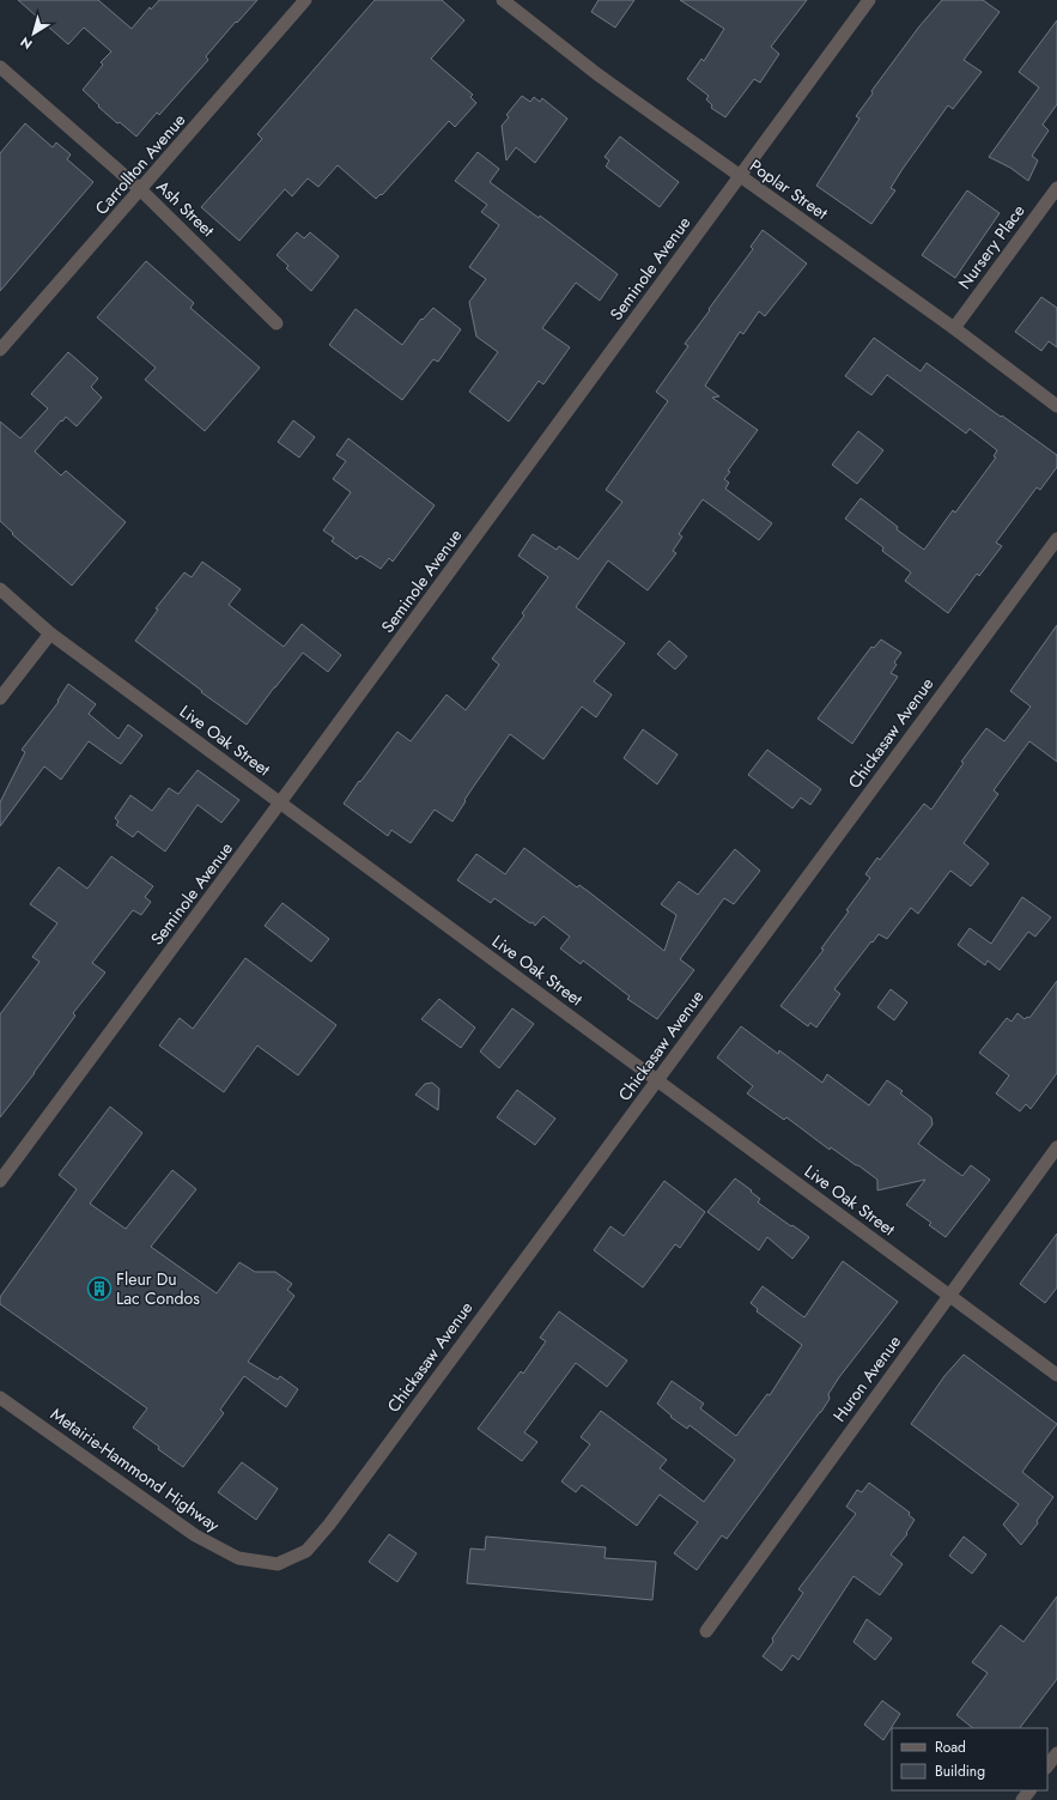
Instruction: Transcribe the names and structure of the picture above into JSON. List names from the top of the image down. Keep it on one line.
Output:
{"streets":{"street":["Carrollton Avenue","Poplar Street","Ash Street","Nursery Place","Seminole Avenue","Chickasaw Avenue","Live Oak Street","Huron Avenue","Metairie-Hammond Highway"]},"crossings":[["Carrollton Avenue","Ash Street"],["Poplar Street","Nursery Place"],["Poplar Street","Seminole Avenue"],["Seminole Avenue","Live Oak Street"],["Chickasaw Avenue","Live Oak Street"],["Chickasaw Avenue","Metairie-Hammond Highway"],["Live Oak Street","Huron Avenue"]],"places":{"building":["Fleur Du Lac Condos"]},"legend":["Road","Building"],"north":"bottom left"}
